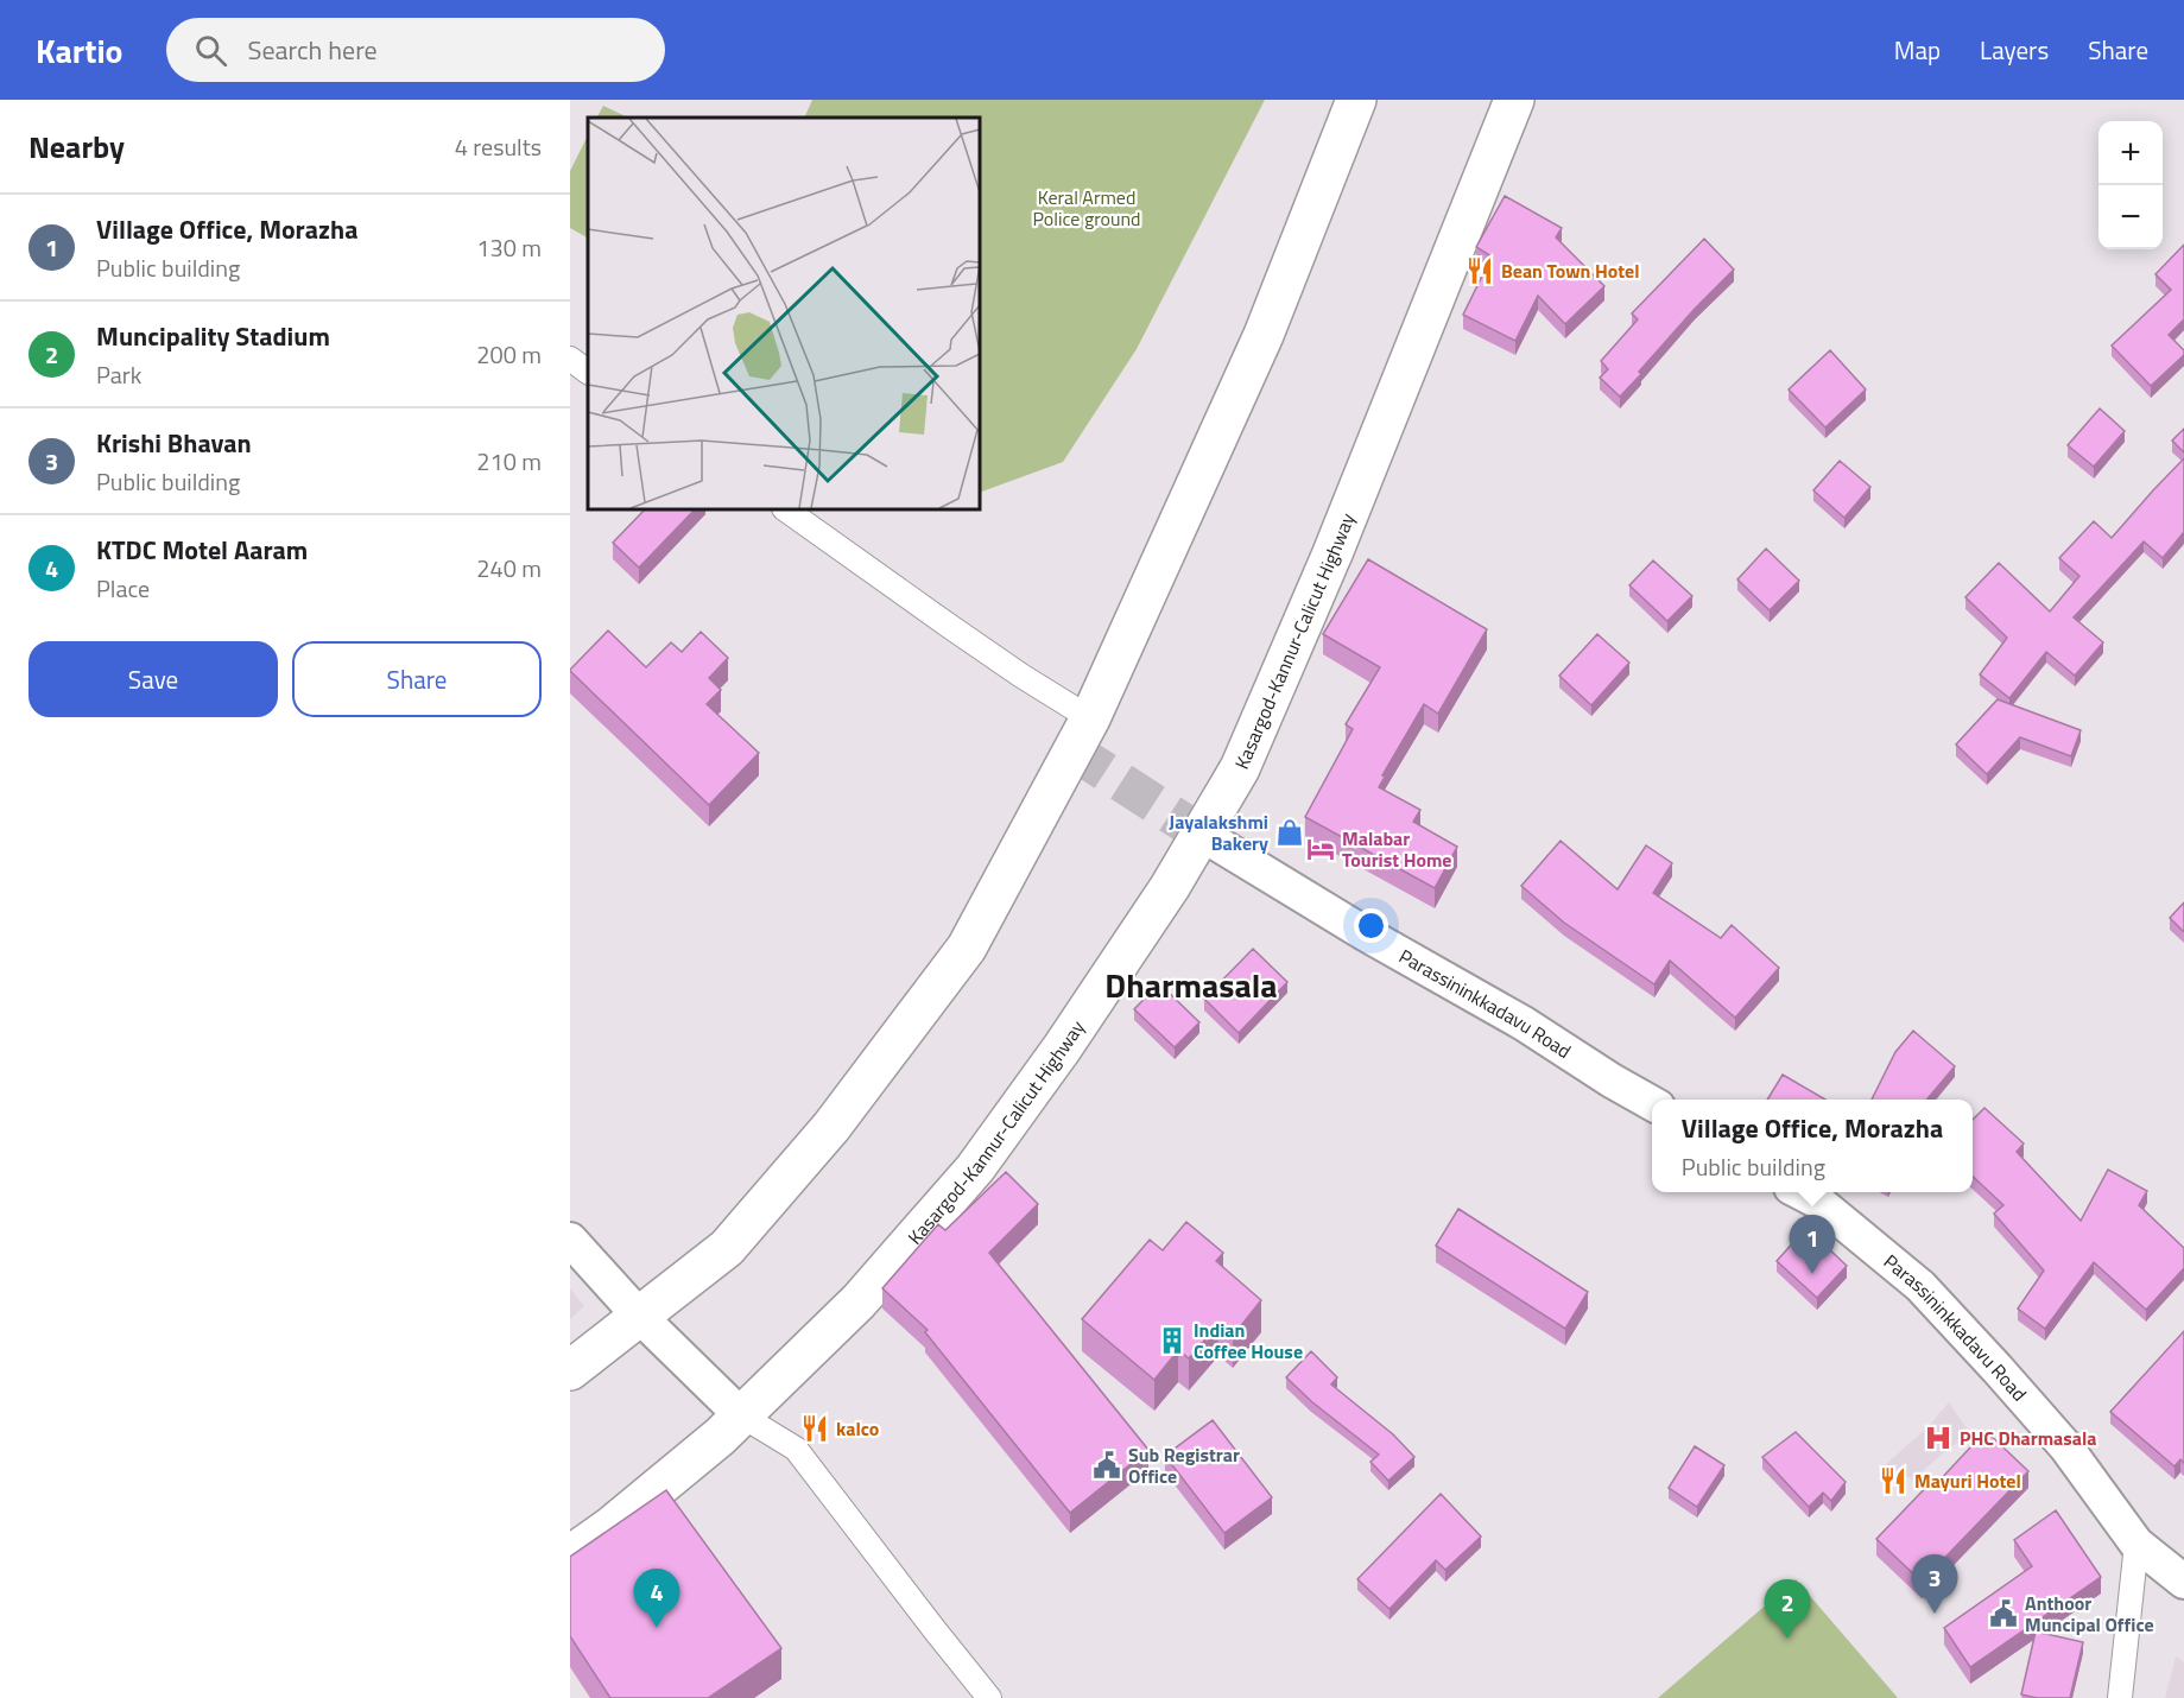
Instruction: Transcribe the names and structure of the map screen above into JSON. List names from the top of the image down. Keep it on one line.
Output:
{"streets":{"highway":["Kasargod-Kannur-Calicut Highway"],"main road":["Parassininkkadavu Road"]},"crossings":[["Kasargod-Kannur-Calicut Highway","Parassininkkadavu Road"]],"districts":["Dharmasala"],"parks":["Keral Armed Police ground"],"places":{"restaurant":["Bean Town Hotel","kalco","Mayuri Hotel"],"shop":["Jayalakshmi Bakery"],"hotel":["Malabar Tourist Home"],"building":["Indian Coffee House"],"hospital":["PHC Dharmasala"],"public building":["Sub Registrar Office","Anthoor Muncipal Office"]},"page":{"header":"Kartio","search":"Search here","nav":["Map","Layers","Share"],"heading":["Nearby","4 results"],"map_buttons":["+","−"],"list":[{"mark":"1","name":"Village Office, Morazha","note":"Public building","value":"130 m"},{"mark":"2","name":"Muncipality Stadium","note":"Park","value":"200 m"},{"mark":"3","name":"Krishi Bhavan","note":"Public building","value":"210 m"},{"mark":"4","name":"KTDC Motel Aaram","note":"Place","value":"240 m"}],"buttons":["Save","Share"],"popup":["Village Office, Morazha","Public building"],"pins":["1","3","4","2"]}}
